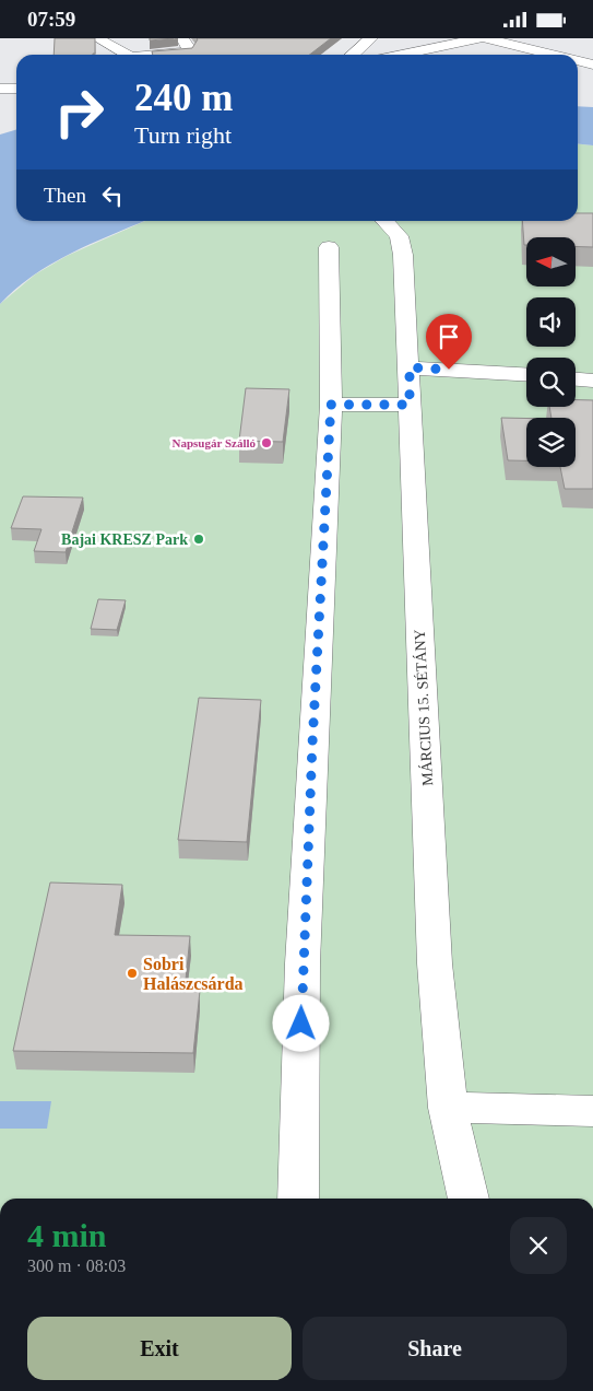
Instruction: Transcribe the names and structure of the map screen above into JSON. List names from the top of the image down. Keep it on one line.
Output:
{"streets":{"street":["MÁRCIUS 15. SÉTÁNY"]},"places":["Napsugár Szálló","Bajai KRESZ Park","Sobri Halászcsárda"],"north":"left","page":{"status":"07:59","turn":["240 m","Turn right"],"then":"Then","heading":["4 min","300 m · 08:03"],"buttons":["Exit","Share"]}}
